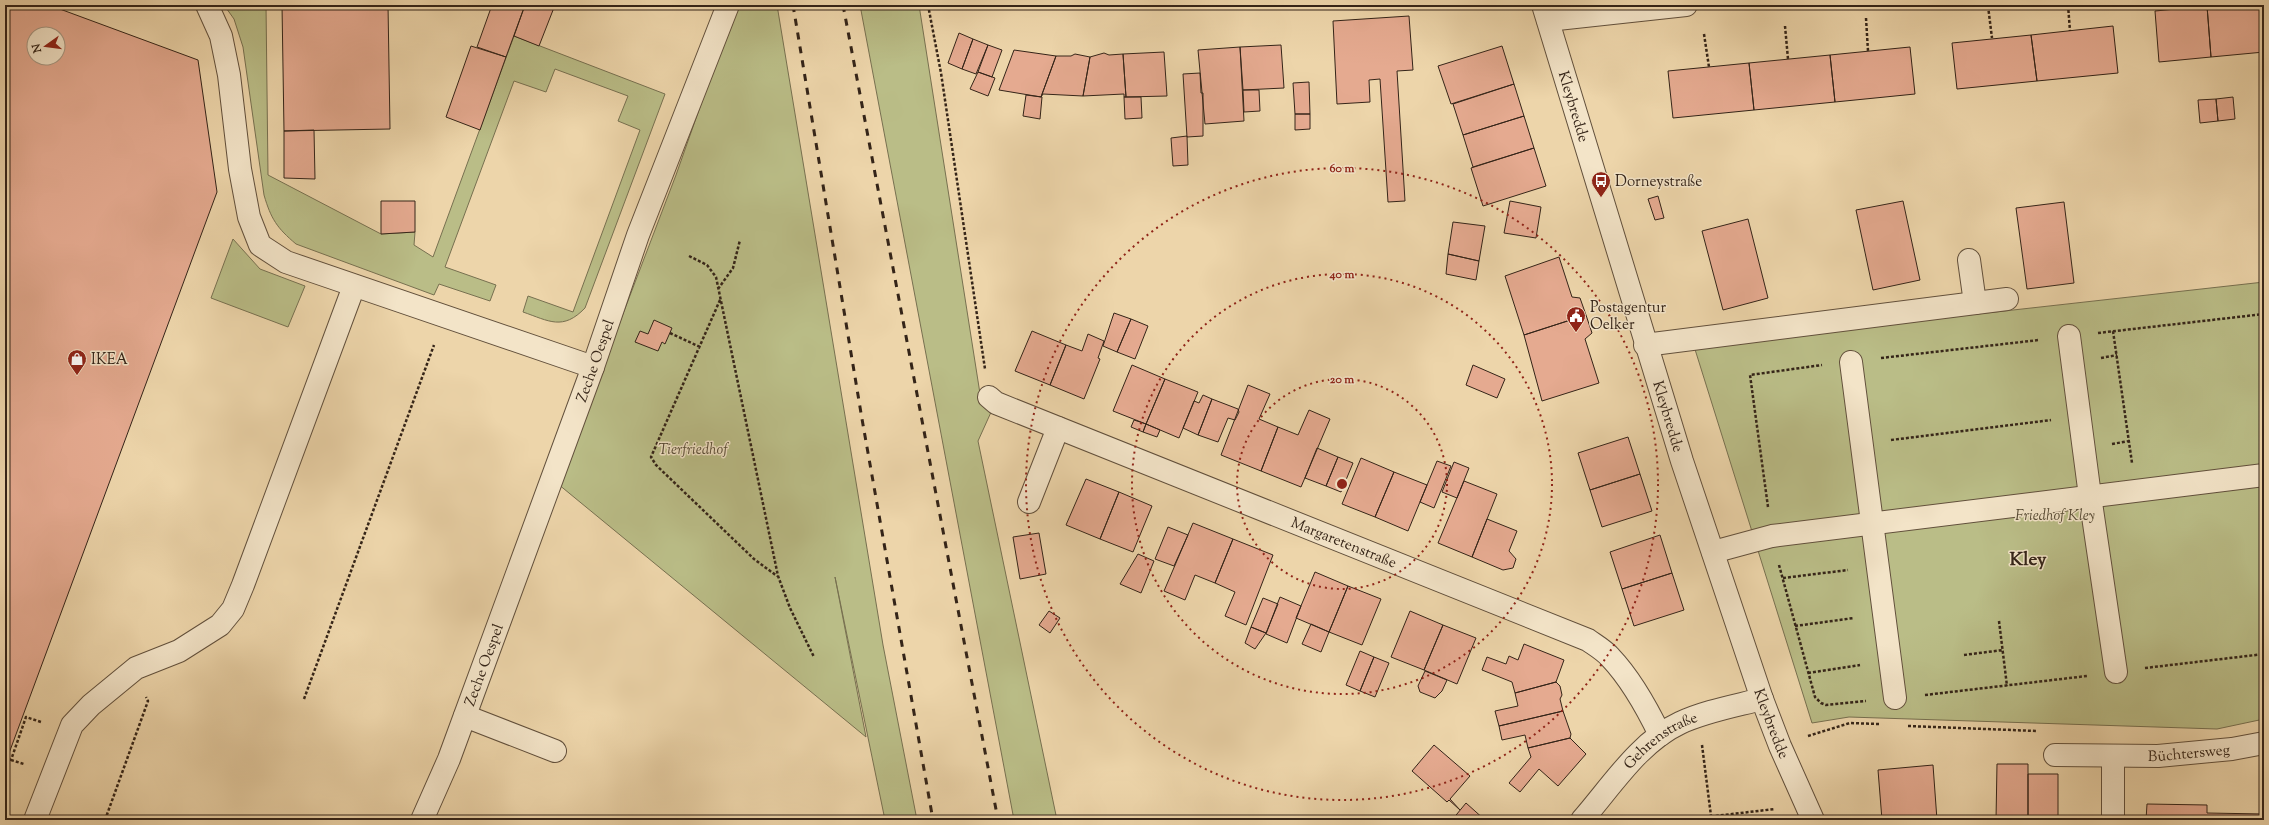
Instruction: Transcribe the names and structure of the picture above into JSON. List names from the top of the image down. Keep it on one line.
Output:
{"streets":{"street":["Kleybredde","Zeche Oespel","Margaretenstraße","Gehrenstraße","Büchtersweg"]},"crossings":[["Kleybredde","Gehrenstraße"],["Margaretenstraße","Gehrenstraße"]],"districts":["Kley"],"parks":["Tierfriedhof","Friedhof Kley"],"places":{"bus stop":["Dorneystraße"],"public building":["Postagentur Oelker"],"shop":["IKEA"]},"north":"left","rings":["60 m","40 m","20 m"]}
